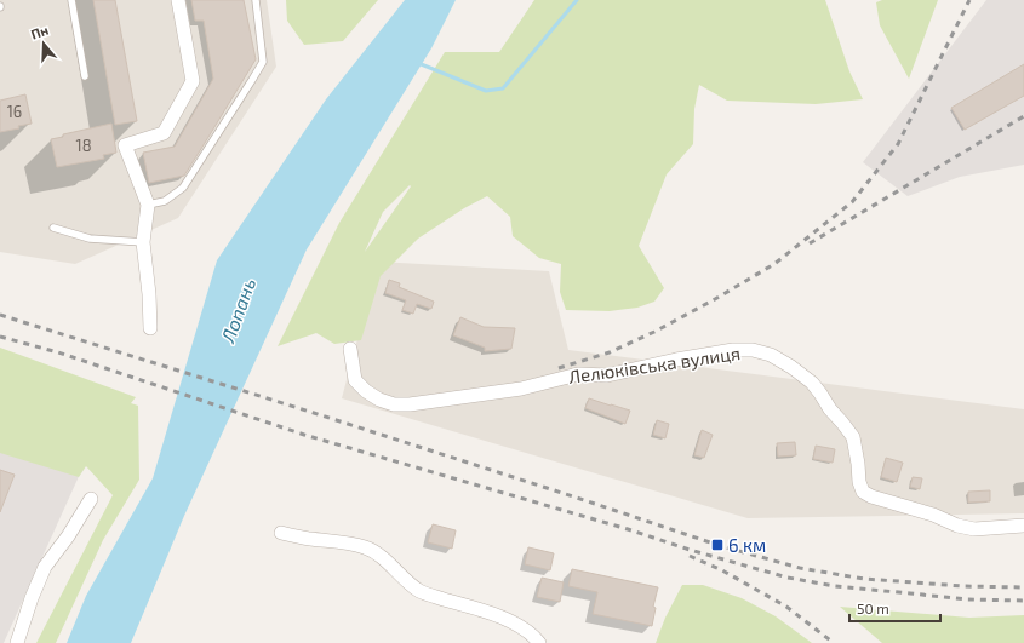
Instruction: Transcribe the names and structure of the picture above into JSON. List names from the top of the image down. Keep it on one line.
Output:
{"streets":{"street":["Лелюківська вулиця"]},"water":["Лопань"],"places":{"transit":["6 км"]},"house_numbers":["16","18"],"scale_bar":"50 m","north":"top"}
